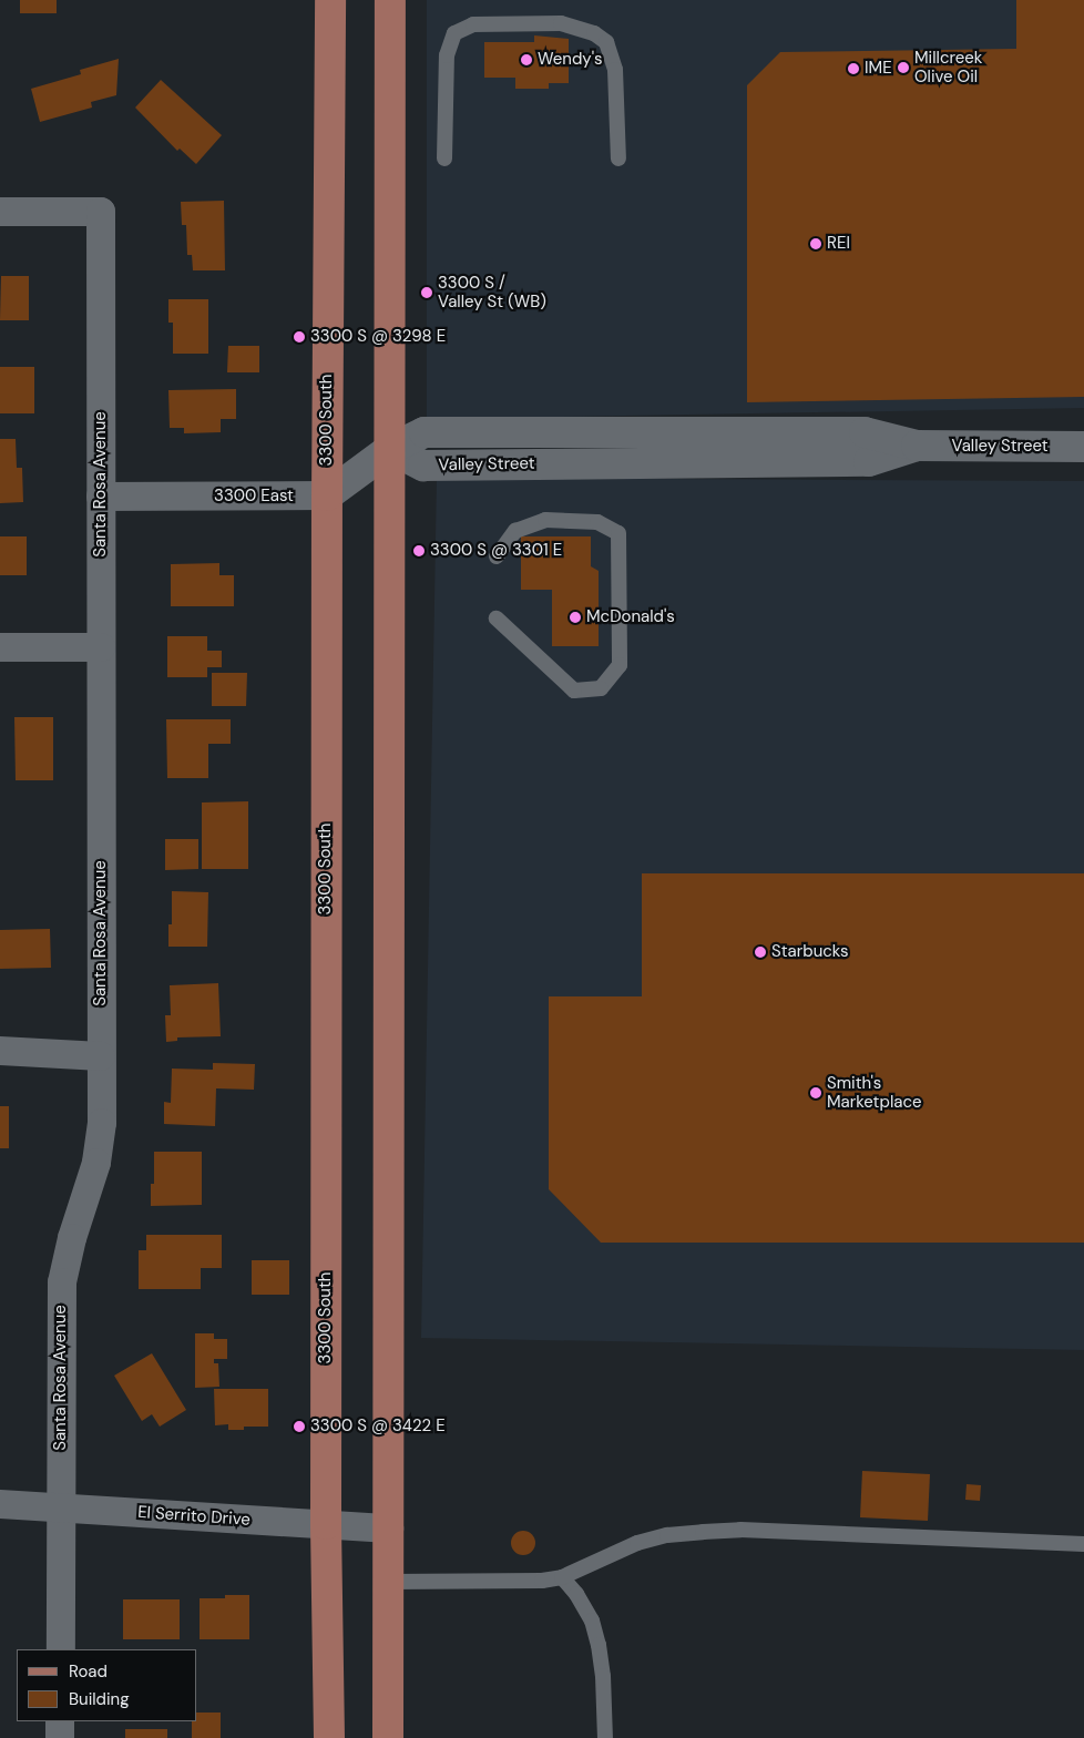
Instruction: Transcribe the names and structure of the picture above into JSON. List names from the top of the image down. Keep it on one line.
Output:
{"streets":{"main road":["3300 South"],"street":["Valley Street","Santa Rosa Avenue","3300 East","El Serrito Drive"]},"crossings":[["3300 South","3300 East"],["3300 South","El Serrito Drive"],["Santa Rosa Avenue","3300 East"],["Santa Rosa Avenue","El Serrito Drive"]],"places":["Wendy's","Millcreek Olive Oil","IME","REI","3300 S / Valley St (WB)","3300 S @ 3298 E","3300 S @ 3301 E","McDonald's","Starbucks","Smith's Marketplace","3300 S @ 3422 E"],"legend":["Road","Building"]}
